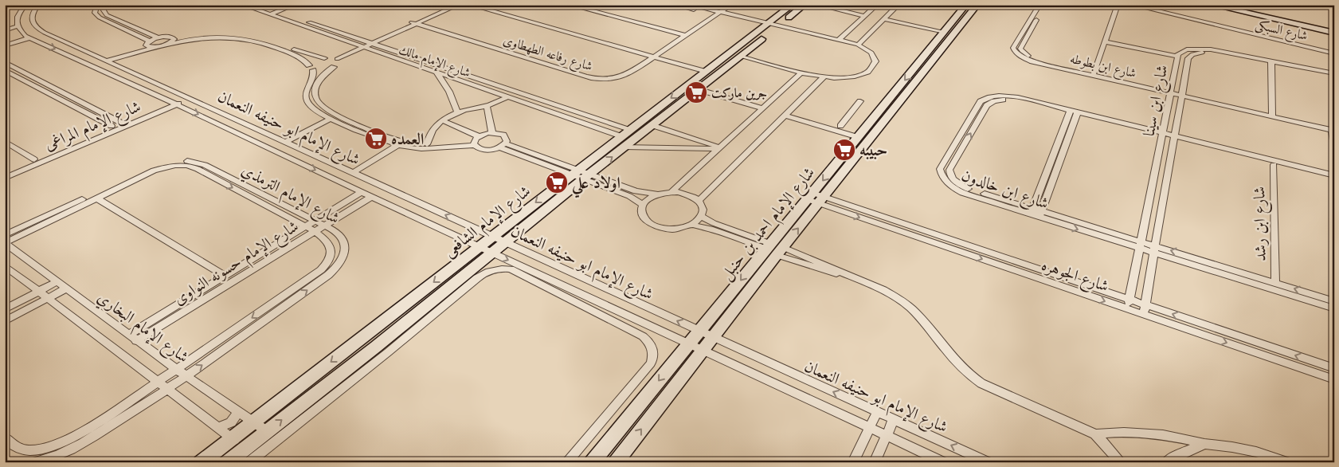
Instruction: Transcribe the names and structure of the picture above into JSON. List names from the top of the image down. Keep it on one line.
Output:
{"streets":{"street":["شارع السبكى","شارع رفاعه الطهطاوى","شارع الإمام مالك","شارع ابن بطوطه","شارع ابن سينا","شارع الإمام المراغى","شارع الإمام ابو حنيفه النعمان","شارع ابن خالدون","شارع الإمام الترمذي","شارع الإمام الشافعى","شارع الإمام احمد بن حنبل","شارع ابن رشد","شارع الإمام حسونه النواوى","شارع الجوهره","شارع الإمام البخاري"]},"crossings":[["شارع الإمام مالك","شارع الإمام الشافعى"],["شارع ابن بطوطه","شارع ابن سينا"],["شارع ابن سينا","شارع ابن خالدون"],["شارع ابن سينا","شارع الجوهره"],["شارع الإمام المراغى","شارع الإمام ابو حنيفه النعمان"],["شارع الإمام ابو حنيفه النعمان","شارع الإمام الشافعى"],["شارع الإمام ابو حنيفه النعمان","شارع الإمام احمد بن حنبل"],["شارع الإمام ابو حنيفه النعمان","شارع الإمام حسونه النواوى"],["شارع ابن خالدون","شارع ابن رشد"],["شارع الإمام الترمذي","شارع الإمام حسونه النواوى"],["شارع الإمام الترمذي","شارع الإمام البخاري"],["شارع الإمام الشافعى","شارع الإمام البخاري"],["شارع الإمام احمد بن حنبل","شارع الجوهره"],["شارع الإمام حسونه النواوى","شارع الإمام البخاري"]],"places":{"supermarket":["جرين ماركت","العمده","حبيبه","اولاد علي"]}}
